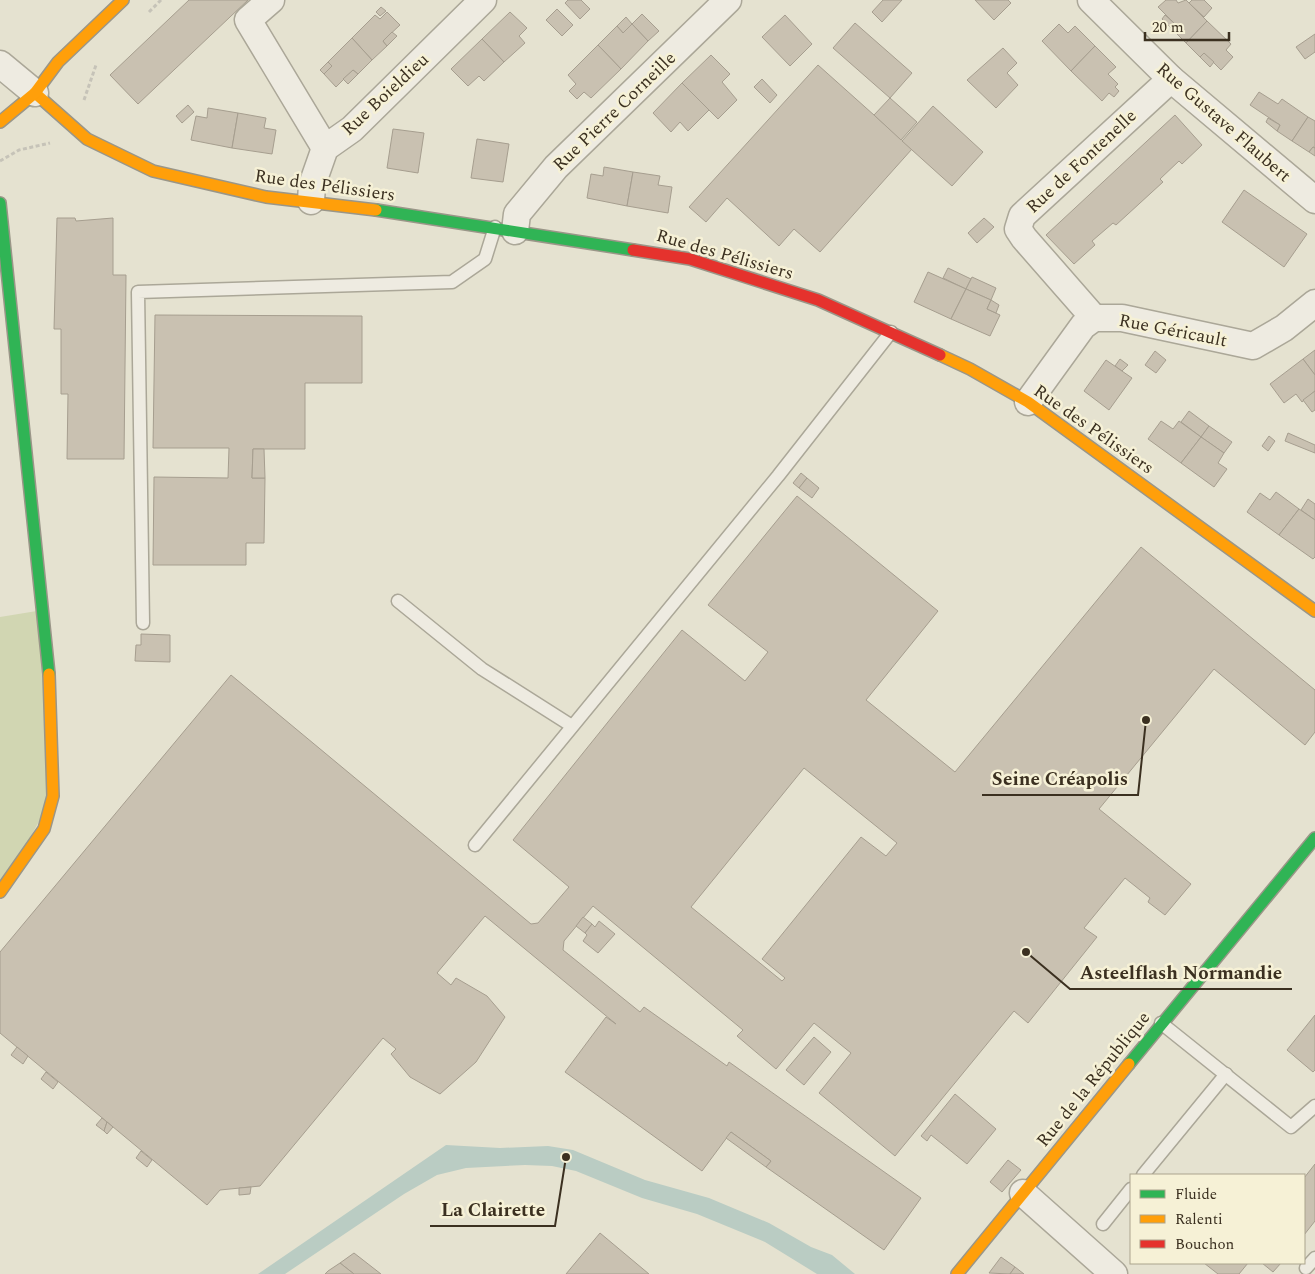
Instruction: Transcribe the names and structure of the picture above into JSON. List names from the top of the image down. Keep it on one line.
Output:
{"streets":{"street":["Rue Boieldieu","Rue Pierre Corneille","Rue Gustave Flaubert","Rue de Fontenelle","Rue des Pélissiers","Rue Géricault","Rue de la République"]},"crossings":[["Rue Boieldieu","Rue des Pélissiers"],["Rue Pierre Corneille","Rue des Pélissiers"],["Rue Gustave Flaubert","Rue de Fontenelle"],["Rue de Fontenelle","Rue Géricault"],["Rue des Pélissiers","Rue Géricault"]],"places":["Seine Créapolis","Asteelflash Normandie","La Clairette"],"legend":["Fluide","Ralenti","Bouchon"],"scale_bar":"20 m"}
